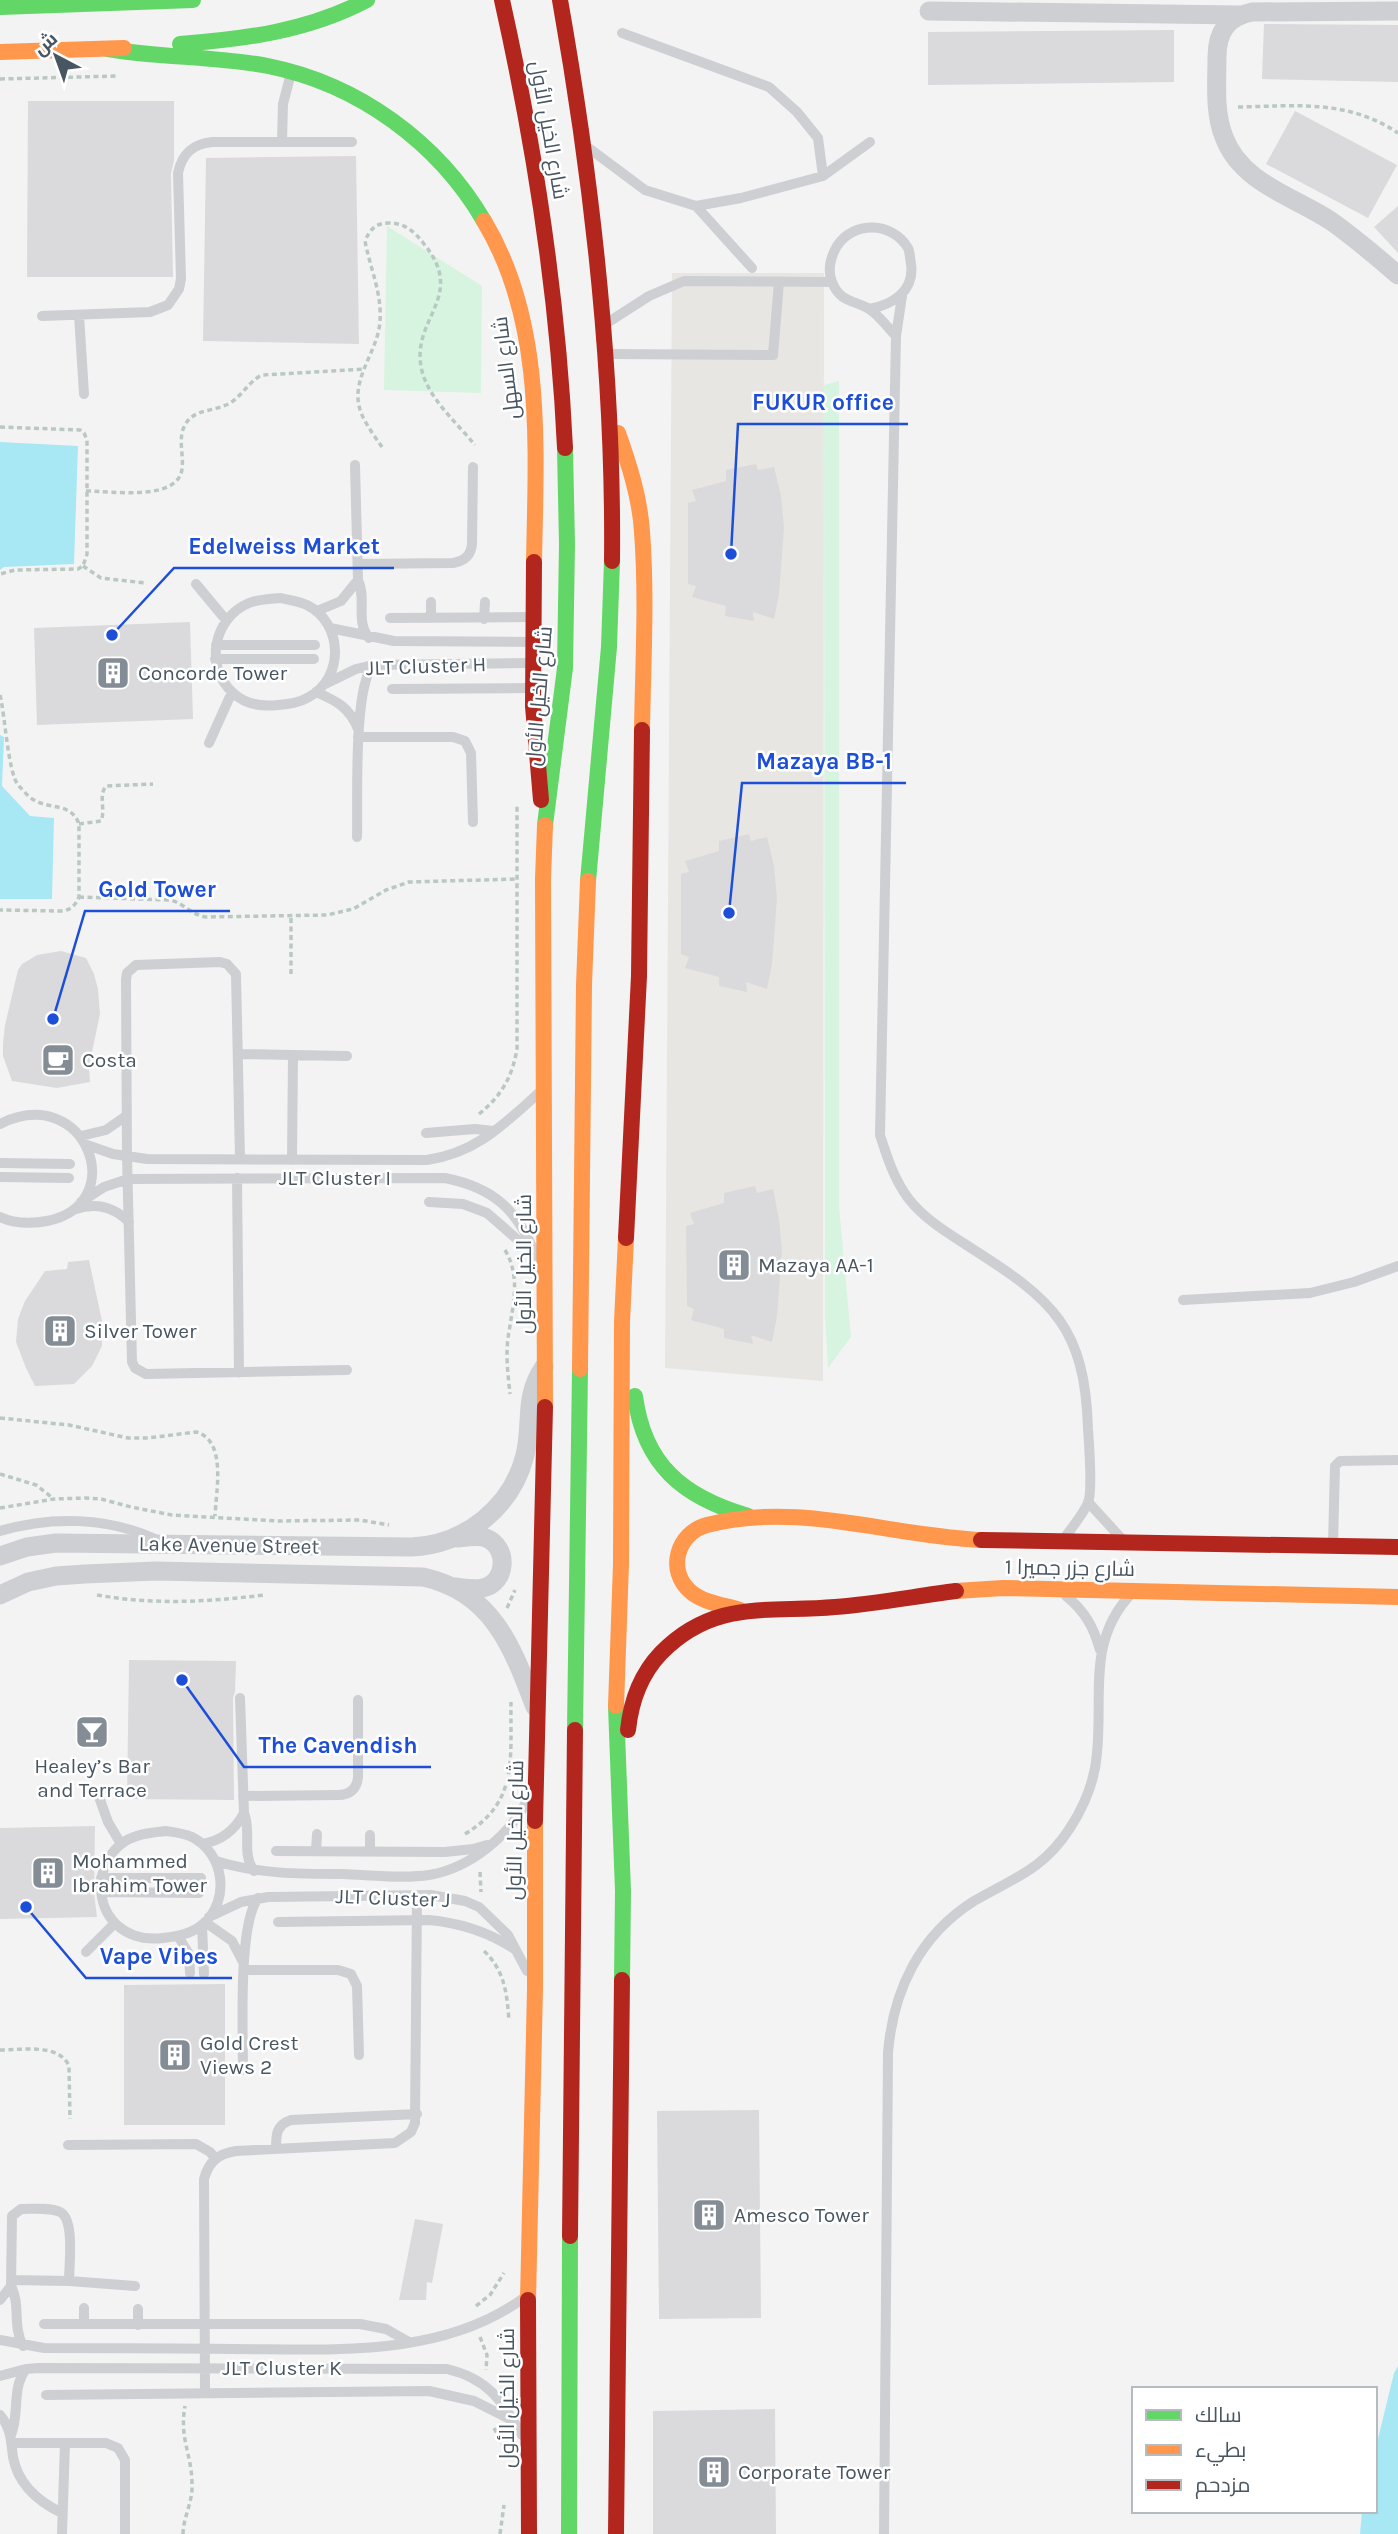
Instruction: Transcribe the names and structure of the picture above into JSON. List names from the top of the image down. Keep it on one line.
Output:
{"streets":{"main road":["شارع الخيل الأول","شارع السهل","شارع جزر جميرا 1"],"street":["Lake Avenue Street"],"lane":["JLT Cluster H","JLT Cluster I","JLT Cluster J","JLT Cluster K"]},"crossings":[["شارع الخيل الأول","شارع السهل"],["شارع الخيل الأول","JLT Cluster I"],["شارع الخيل الأول","Lake Avenue Street"],["شارع الخيل الأول","JLT Cluster J"],["شارع الخيل الأول","JLT Cluster K"],["شارع السهل","JLT Cluster H"]],"places":{"other":["FUKUR office","Edelweiss Market","Mazaya BB-1","Gold Tower","The Cavendish","Vape Vibes"],"building":["Concorde Tower","Mazaya AA-1","Silver Tower","Mohammed Ibrahim Tower","Gold Crest Views 2","Amesco Tower","Corporate Tower"],"cafe":["Costa"],"bar":["Healey’s Bar and Terrace"]},"legend":["سالك","بطيء","مزدحم"],"north":"top left"}
